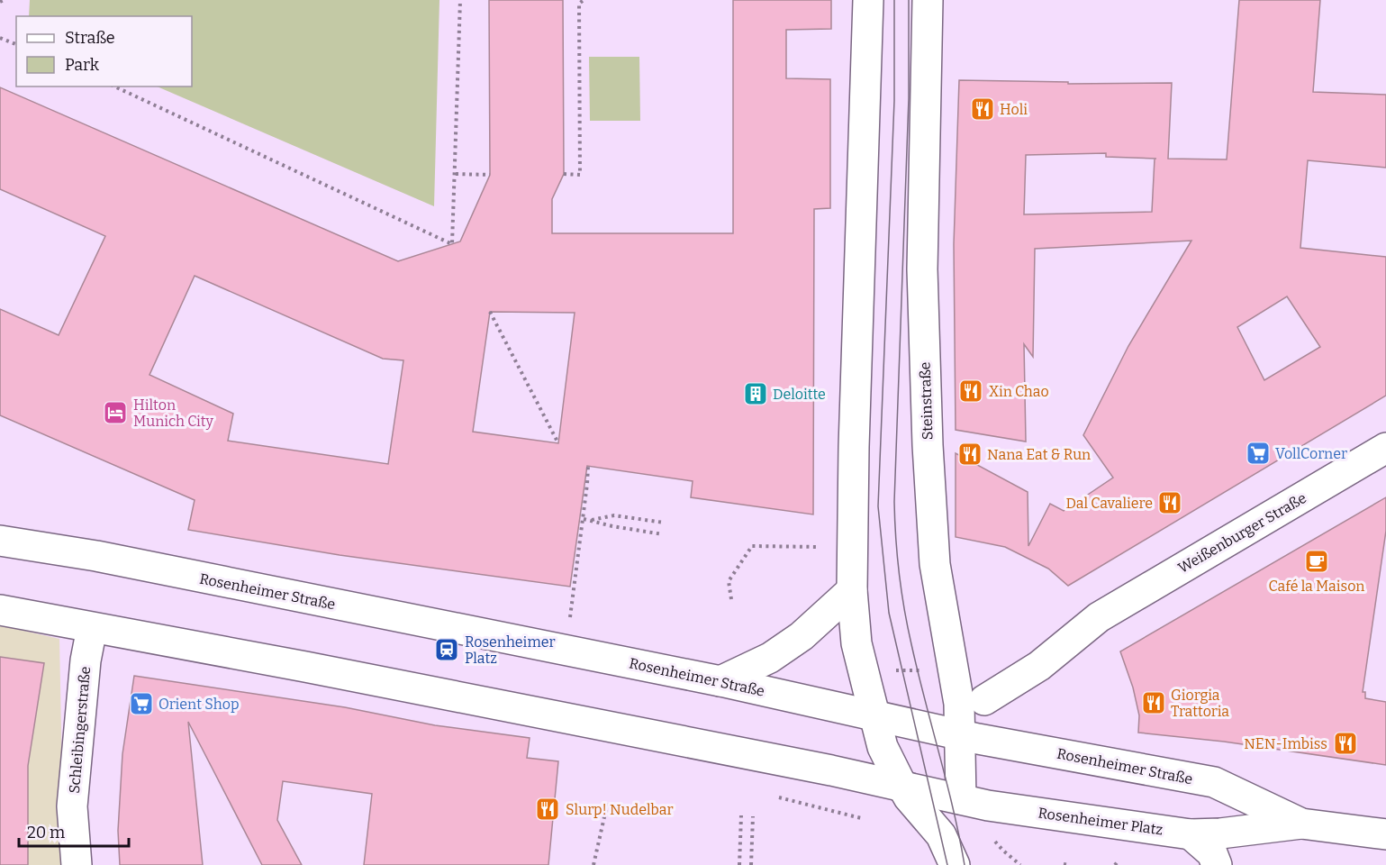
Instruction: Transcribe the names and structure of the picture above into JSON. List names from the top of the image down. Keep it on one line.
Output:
{"streets":{"main road":["Steinstraße","Weißenburger Straße","Rosenheimer Straße","Schleibingerstraße","Rosenheimer Platz"]},"crossings":[["Steinstraße","Rosenheimer Straße"],["Steinstraße","Rosenheimer Platz"],["Rosenheimer Straße","Rosenheimer Platz"]],"places":{"restaurant":["Holi","Xin Chao","Nana Eat & Run","Dal Cavaliere","Giorgia Trattoria","NEN-Imbiss","Slurp! Nudelbar"],"building":["Deloitte"],"hotel":["Hilton Munich City"],"supermarket":["VollCorner","Orient Shop"],"cafe":["Café la Maison"],"station":["Rosenheimer Platz"]},"legend":["Straße","Park"],"scale_bar":"20 m"}
